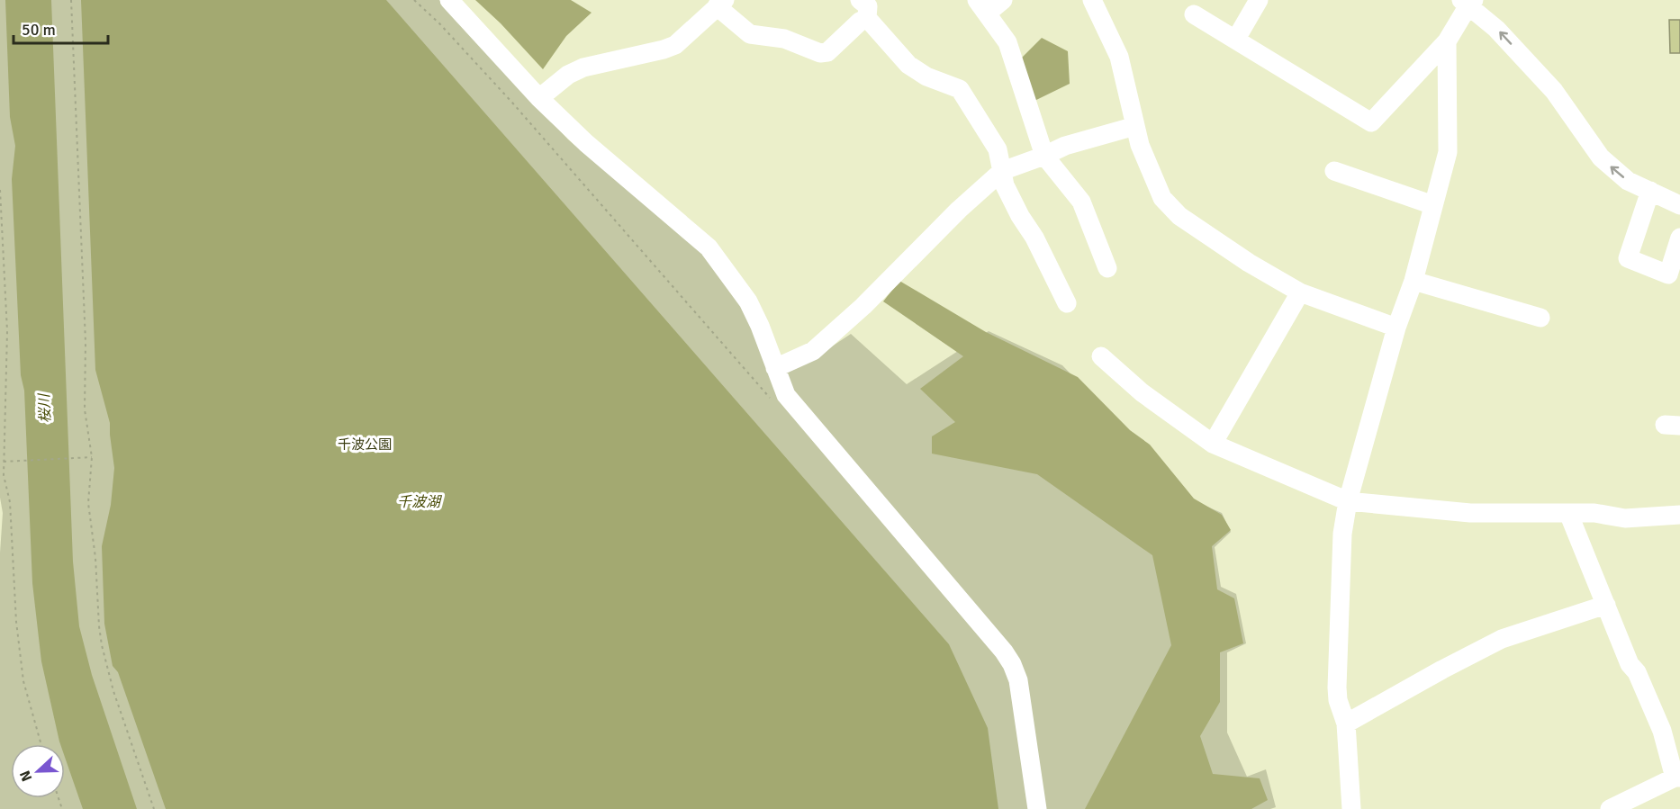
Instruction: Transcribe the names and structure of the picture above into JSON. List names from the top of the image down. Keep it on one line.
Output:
{"water":["桜川","千波湖"],"parks":["千波公園"],"scale_bar":"50 m","north":"left"}
